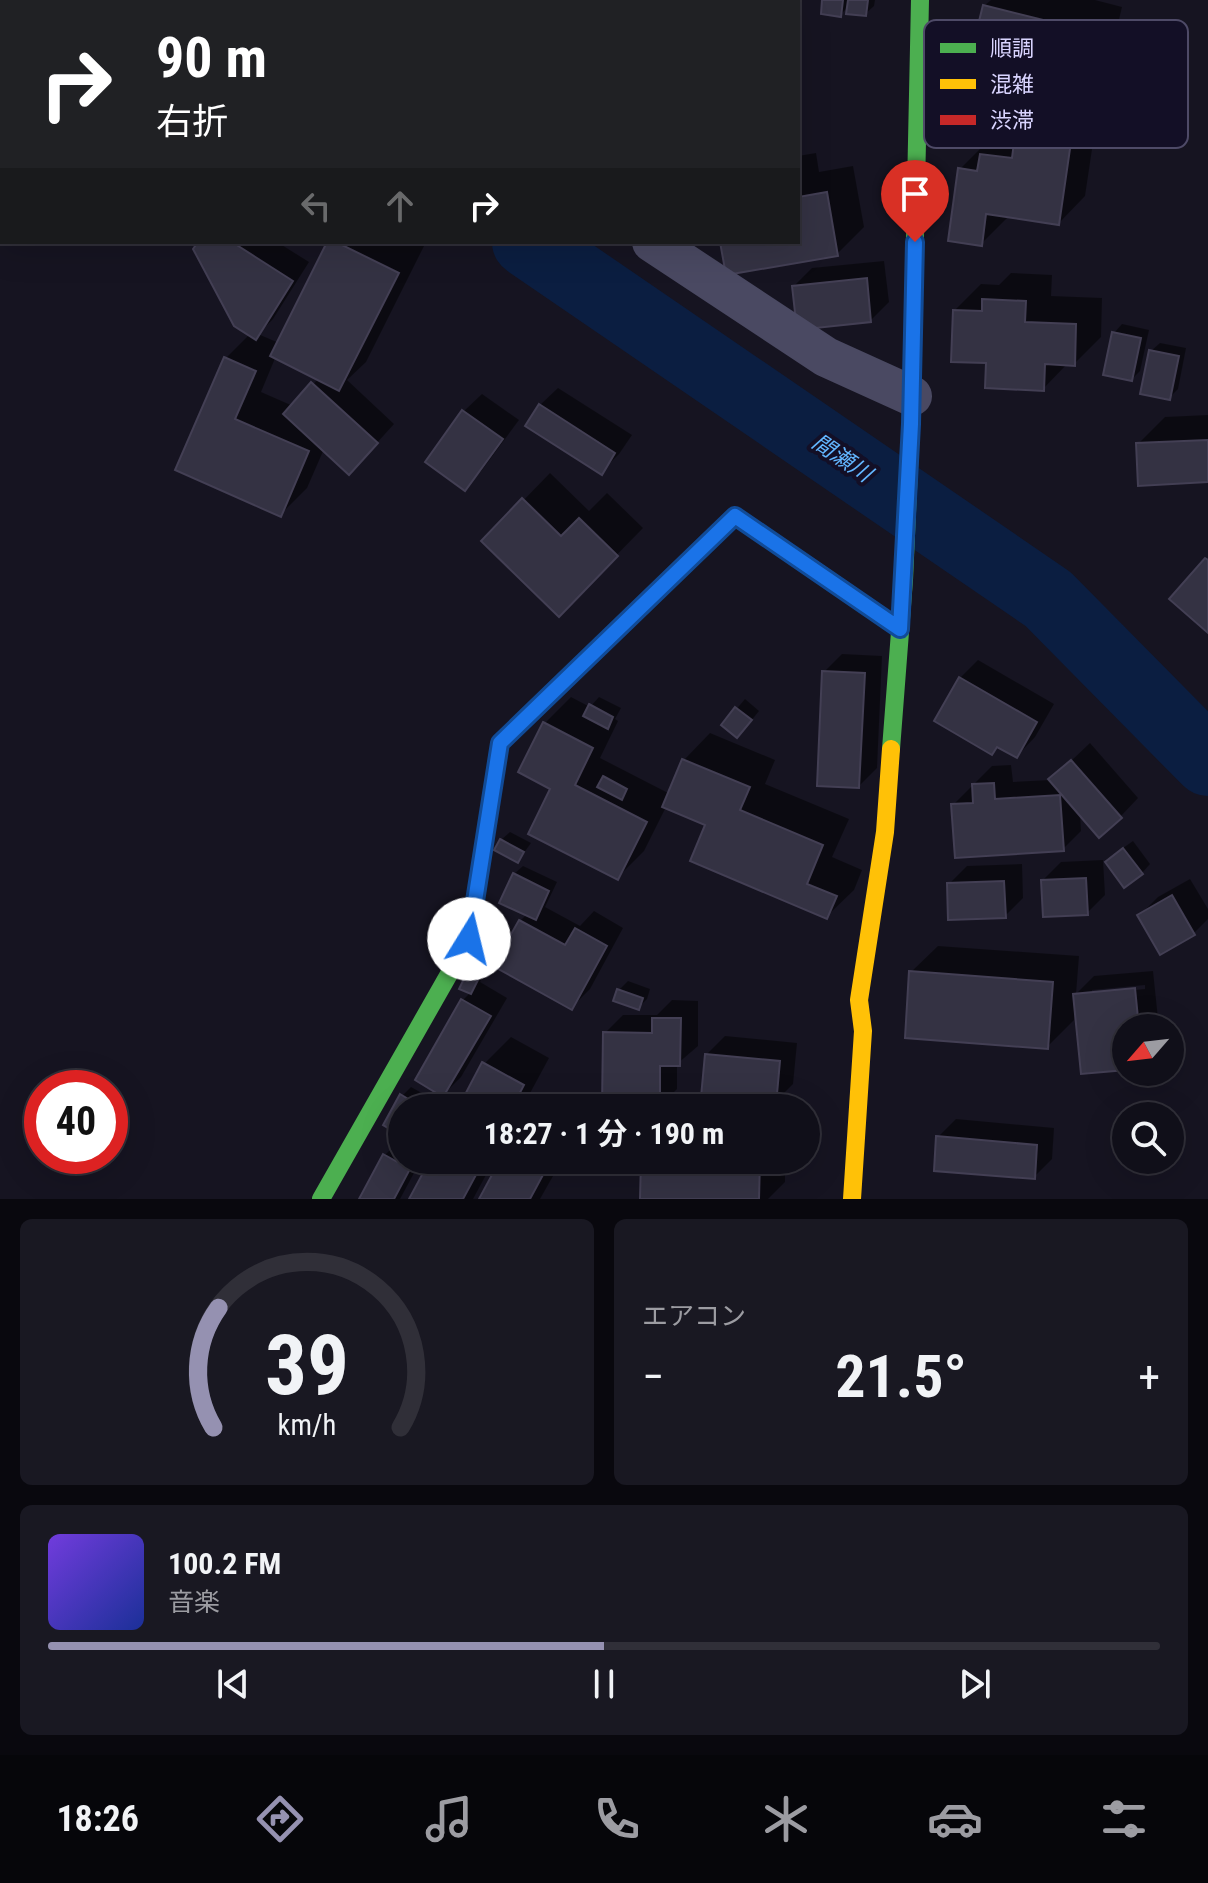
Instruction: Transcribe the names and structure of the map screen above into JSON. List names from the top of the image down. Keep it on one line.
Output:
{"water":["間瀬川"],"legend":["順調","混雑","渋滞"],"north":"bottom left","page":{"turn":["90 m","右折"],"limit":"40","trip":"18:27 · 1 分 · 190 m","tile":"エアコン","heat":["−","21.5°","+"],"song":["100.2 FM","音楽"],"tabs":"18:26","gauge":["39","km/h"]}}
